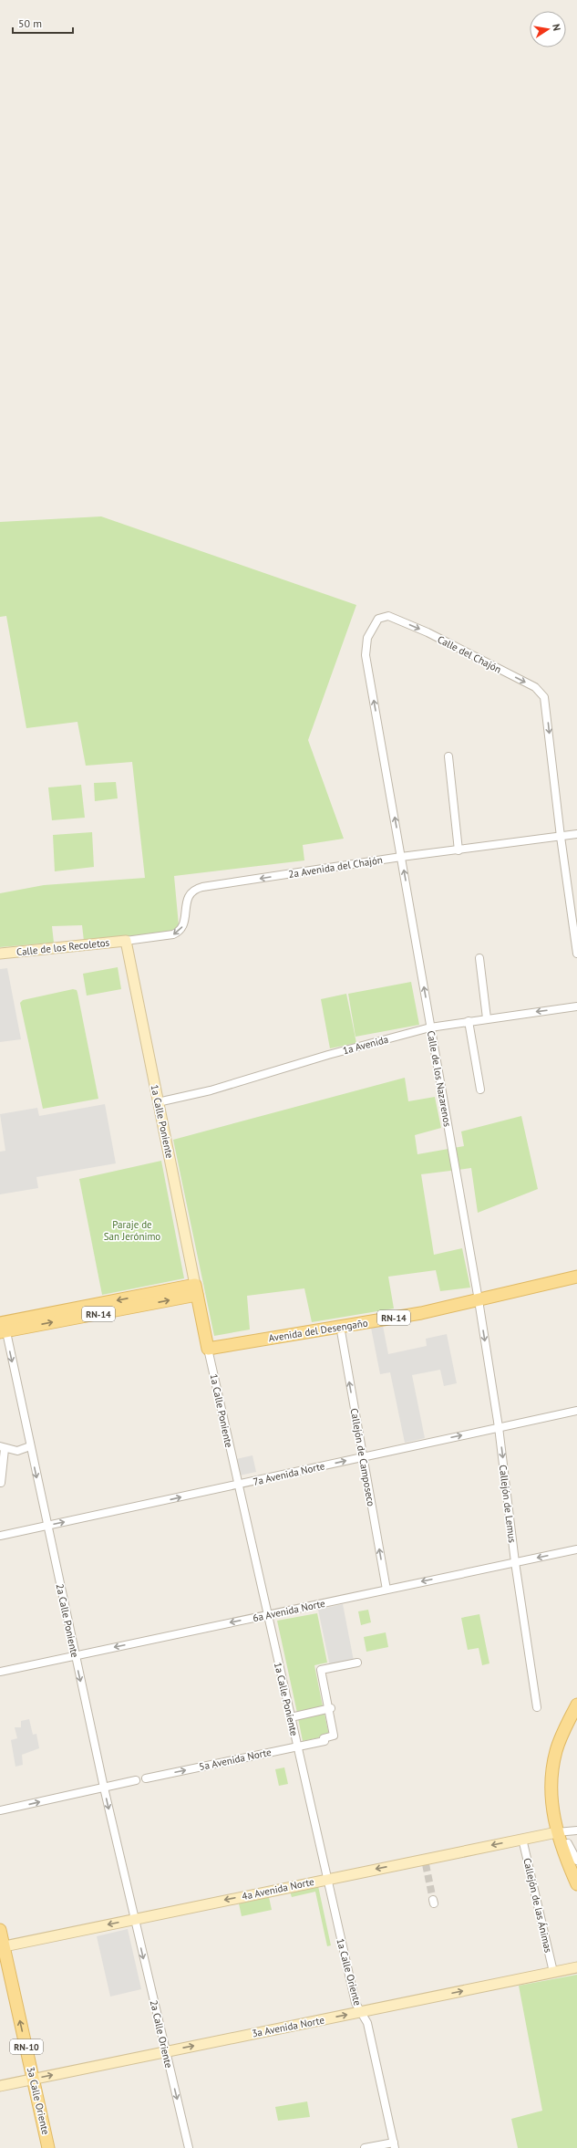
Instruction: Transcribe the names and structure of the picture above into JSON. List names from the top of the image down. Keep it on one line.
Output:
{"streets":{"main road":["1a Calle Poniente","RN-14","Avenida del Desengaño","RN-10","3a Calle Oriente"],"street":["Calle del Chajón","2a Avenida del Chajón","Calle de los Recoletos","1a Avenida","Calle de los Nazarenos","Callejón de Camposeco","7a Avenida Norte","Callejón de Lemus","6a Avenida Norte","2a Calle Poniente","5a Avenida Norte","4a Avenida Norte","Callejón de las Ánimas","1a Calle Oriente","3a Avenida Norte","2a Calle Oriente"]},"crossings":[["Calle del Chajón","2a Avenida del Chajón"],["Calle del Chajón","Calle de los Nazarenos"],["2a Avenida del Chajón","Calle de los Recoletos"],["2a Avenida del Chajón","Calle de los Nazarenos"],["2a Avenida del Chajón","1a Calle Poniente"],["Calle de los Recoletos","1a Calle Poniente"],["1a Avenida","Calle de los Nazarenos"],["1a Avenida","1a Calle Poniente"],["Calle de los Nazarenos","Avenida del Desengaño"],["Calle de los Nazarenos","Callejón de Lemus"],["1a Calle Poniente","RN-14"],["1a Calle Poniente","Avenida del Desengaño"],["1a Calle Poniente","7a Avenida Norte"],["1a Calle Poniente","6a Avenida Norte"],["1a Calle Poniente","5a Avenida Norte"],["1a Calle Poniente","4a Avenida Norte"],["1a Calle Poniente","1a Calle Oriente"],["RN-14","2a Calle Poniente"],["Avenida del Desengaño","Callejón de Camposeco"],["Avenida del Desengaño","Callejón de Lemus"],["Callejón de Camposeco","7a Avenida Norte"],["Callejón de Camposeco","6a Avenida Norte"],["7a Avenida Norte","Callejón de Lemus"],["7a Avenida Norte","2a Calle Poniente"],["Callejón de Lemus","6a Avenida Norte"],["6a Avenida Norte","2a Calle Poniente"],["2a Calle Poniente","4a Avenida Norte"],["2a Calle Poniente","2a Calle Oriente"],["4a Avenida Norte","Callejón de las Ánimas"],["4a Avenida Norte","1a Calle Oriente"],["4a Avenida Norte","2a Calle Oriente"],["4a Avenida Norte","RN-10"],["4a Avenida Norte","3a Calle Oriente"],["Callejón de las Ánimas","3a Avenida Norte"],["1a Calle Oriente","3a Avenida Norte"],["3a Avenida Norte","2a Calle Oriente"],["3a Avenida Norte","3a Calle Oriente"],["RN-10","3a Calle Oriente"]],"one_way":["2a Avenida del Chajón","Callejón de Camposeco","7a Avenida Norte","Callejón de Lemus","6a Avenida Norte","2a Calle Poniente","5a Avenida Norte","4a Avenida Norte","3a Avenida Norte","2a Calle Oriente","3a Calle Oriente"],"parks":["Paraje de San Jerónimo"],"scale_bar":"50 m","north":"right"}
